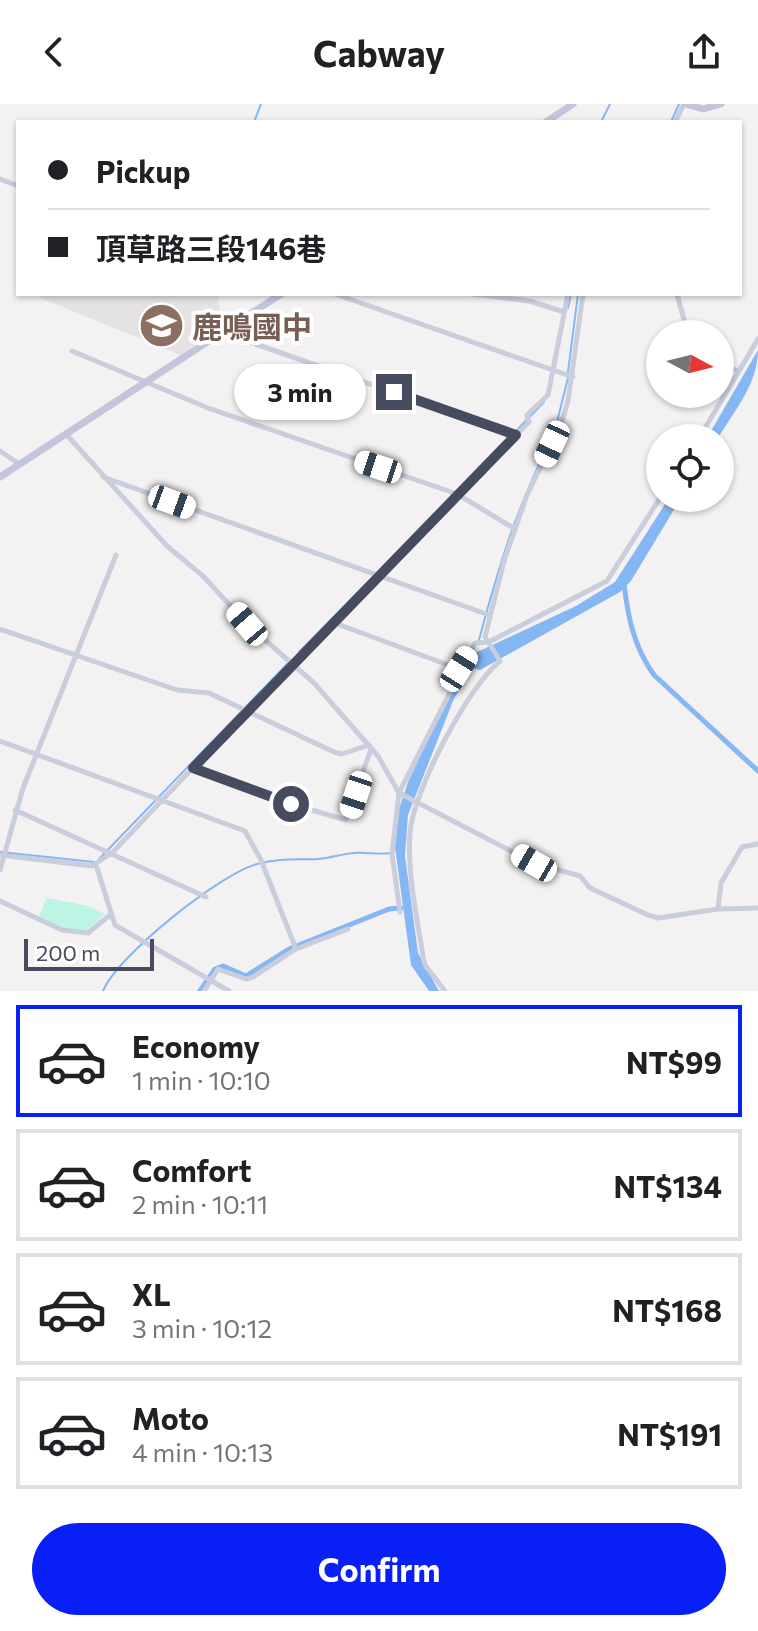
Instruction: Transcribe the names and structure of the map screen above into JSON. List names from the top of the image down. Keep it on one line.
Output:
{"places":{"school or university":["鹿鳴國中"]},"scale_bar":"200 m","north":"right","page":{"header":"Cabway","banner":["Pickup","頂草路三段146巷"],"bubble":"3 min","scale":"200 m","list":[{"name":"Economy","note":"1 min · 10:10","value":"NT$99"},{"name":"Comfort","note":"2 min · 10:11","value":"NT$134"},{"name":"XL","note":"3 min · 10:12","value":"NT$168"},{"name":"Moto","note":"4 min · 10:13","value":"NT$191"}],"buttons":"Confirm"}}
